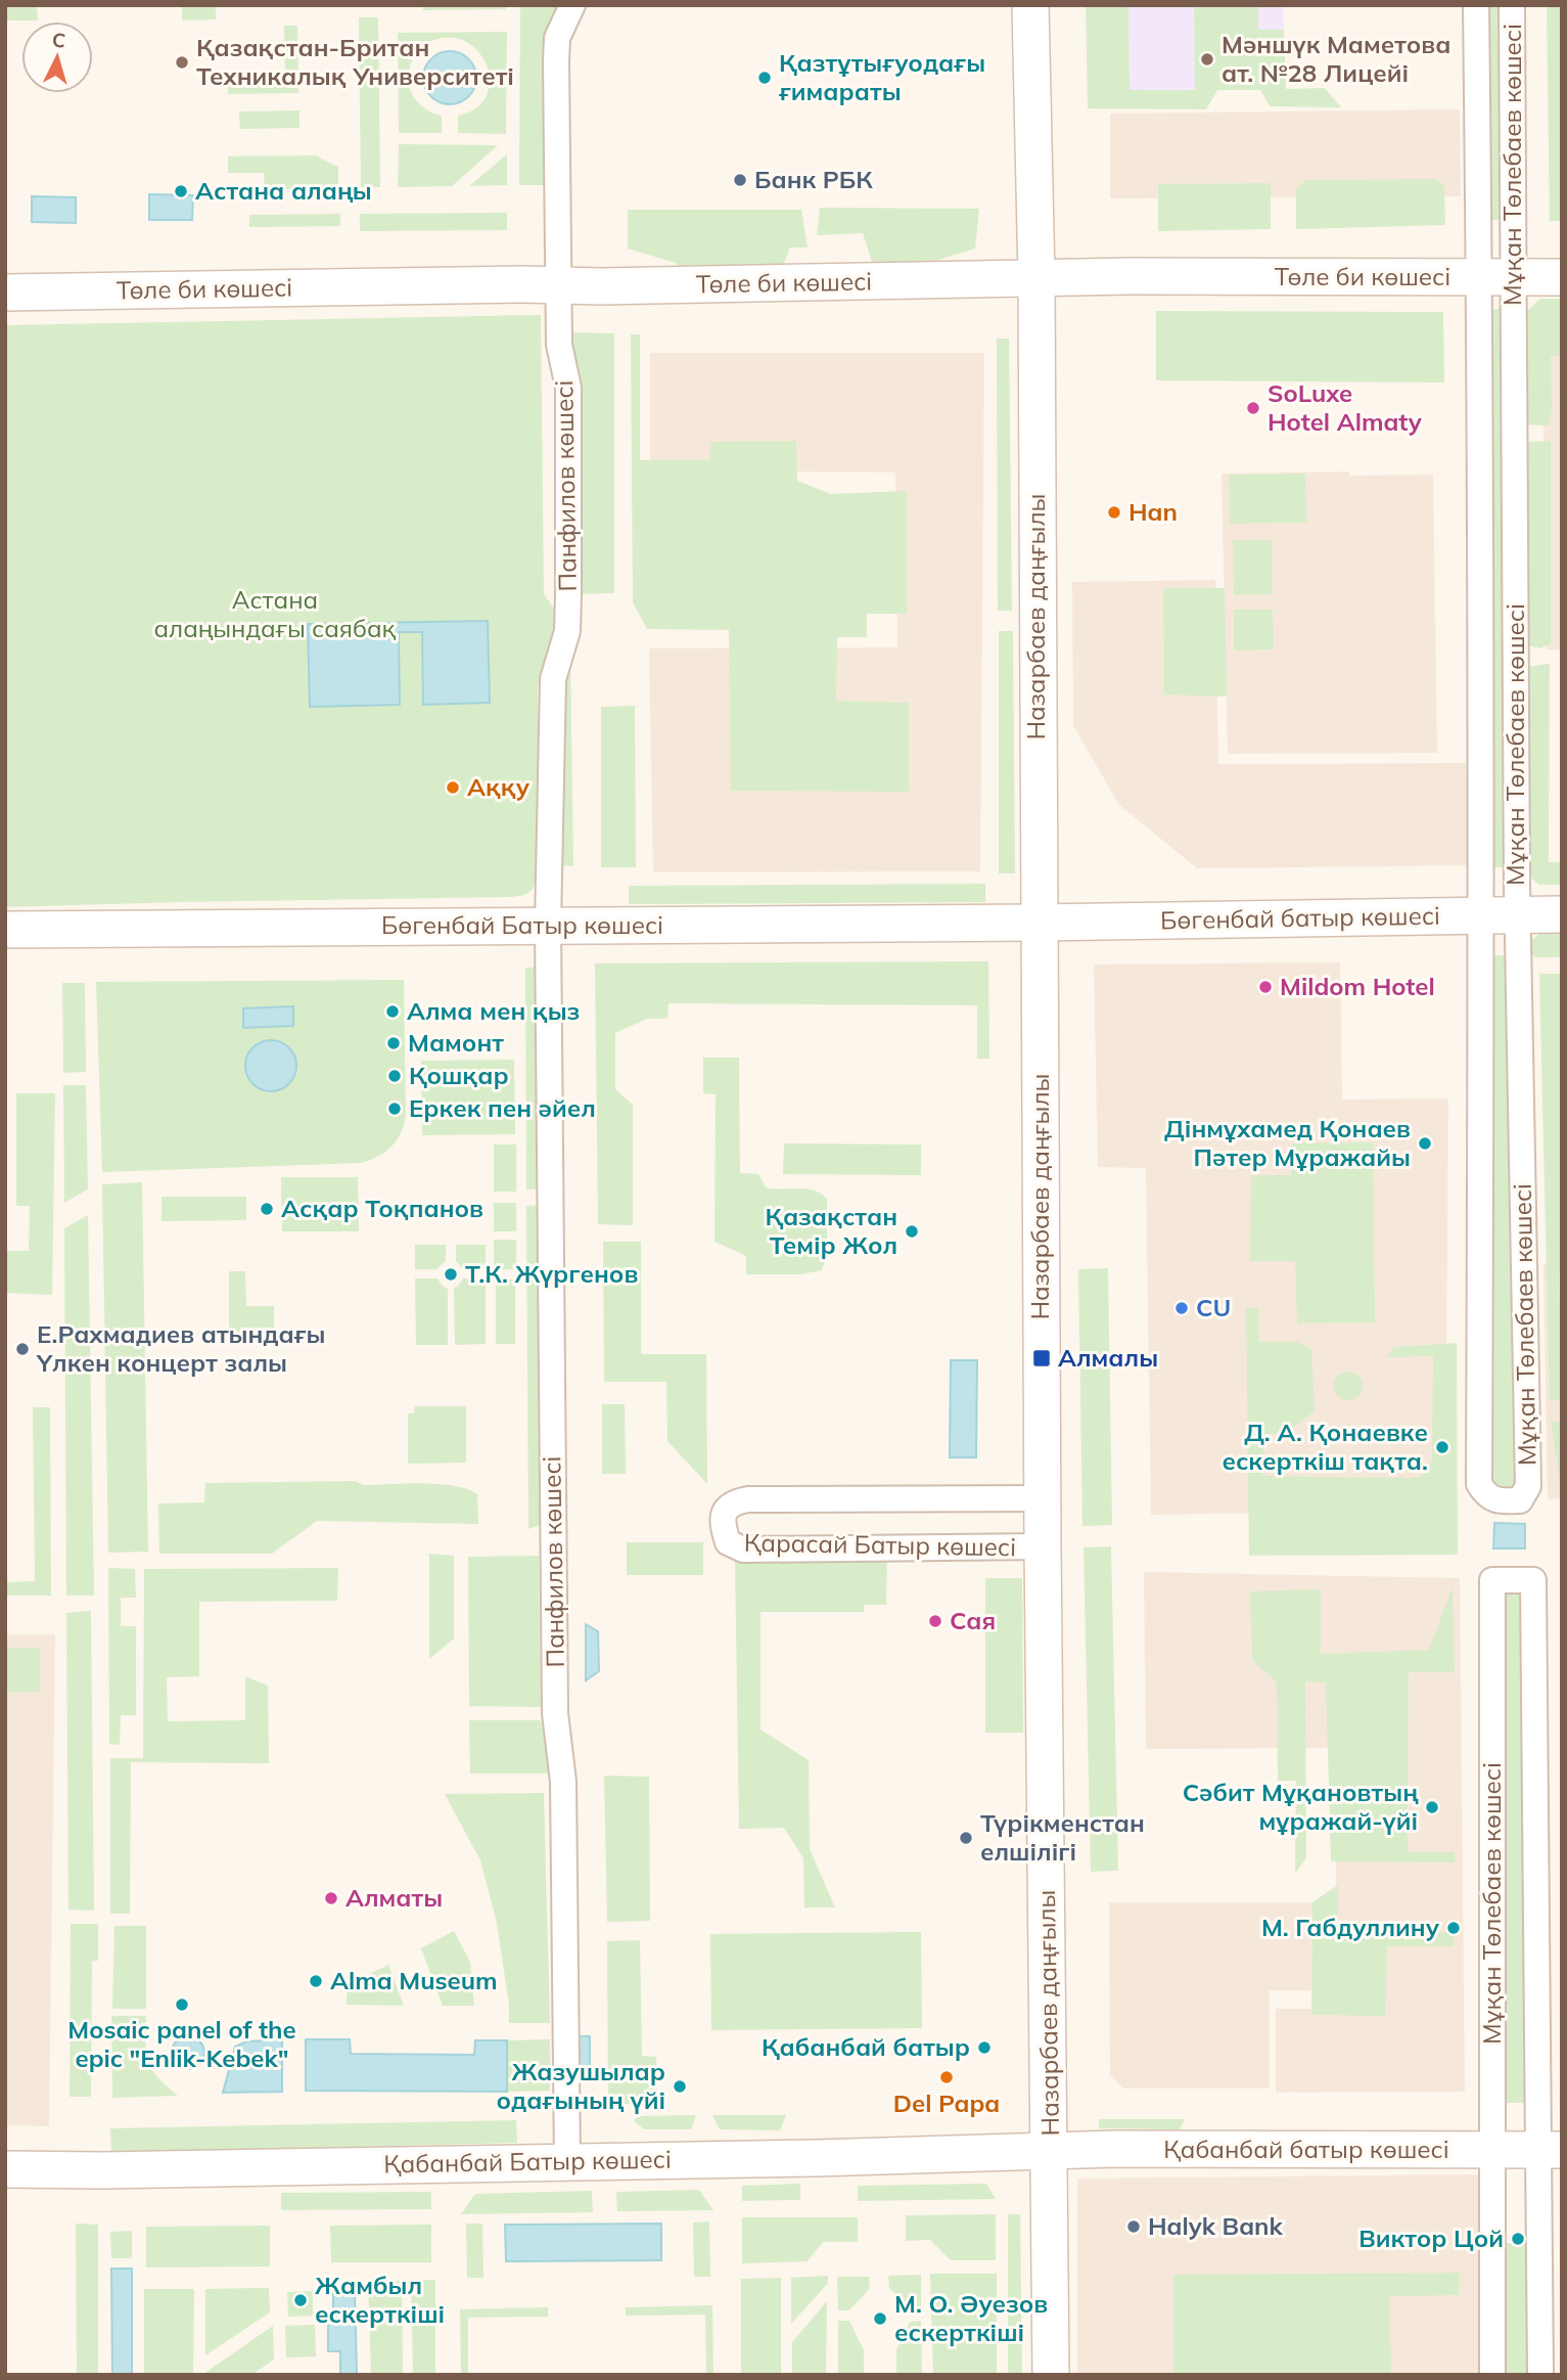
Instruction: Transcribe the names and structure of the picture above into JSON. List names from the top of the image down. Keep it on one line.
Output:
{"streets":{"main road":["Төле би көшесі","Назарбаев даңғылы","Бөгенбай батыр көшесі","Бөгенбай Батыр көшесі","Қабанбай батыр көшесі","Қабанбай Батыр көшесі"],"street":["Мұқан Төлебаев көшесі","Панфилов көшесі","Қарасай Батыр көшесі"]},"crossings":[["Мұқан Төлебаев көшесі","Төле би көшесі"],["Мұқан Төлебаев көшесі","Бөгенбай батыр көшесі"],["Мұқан Төлебаев көшесі","Қабанбай батыр көшесі"],["Төле би көшесі","Панфилов көшесі"],["Төле би көшесі","Назарбаев даңғылы"],["Панфилов көшесі","Бөгенбай Батыр көшесі"],["Панфилов көшесі","Қабанбай Батыр көшесі"],["Назарбаев даңғылы","Бөгенбай батыр көшесі"],["Назарбаев даңғылы","Бөгенбай Батыр көшесі"],["Назарбаев даңғылы","Қарасай Батыр көшесі"],["Назарбаев даңғылы","Қабанбай батыр көшесі"],["Назарбаев даңғылы","Қабанбай Батыр көшесі"],["Бөгенбай батыр көшесі","Бөгенбай Батыр көшесі"],["Қабанбай батыр көшесі","Қабанбай Батыр көшесі"]],"parks":["Астана алаңындағы саябақ"],"places":{"other":["Мәншүк Маметова ат. №28 Лицейі","Қазақстан-Британ Техникалық Университеті","Қазтұтығуодағы ғимараты","Банк РБК","Астана алаңы","SoLuxe Hotel Almaty","Han","Аққу","Mildom Hotel","Алма мен қыз","Мамонт","Қошқар","Еркек пен әйел","Дінмұхамед Қонаев Пәтер Мұражайы","Асқар Тоқпанов","Қазақстан Темір Жол","Т.К. Жүргенов","CU","Е.Рахмадиев атындағы Үлкен концерт залы","Д. А. Қонаевке ескерткіш тақта.","Сая","Сәбит Мұқановтың мұражай-үйі","Түрікменстан елшілігі","Алматы","М. Габдуллину","Alma Museum","Mosaic panel of the epic \"Enlik-Kebek\"","Қабанбай батыр","Del Papa","Жазушылар одағының үйі","Halyk Bank","Виктор Цой","Жамбыл ескерткіші","М. О. Әуезов ескерткіші"],"transit":["Алмалы"]},"north":"top"}
